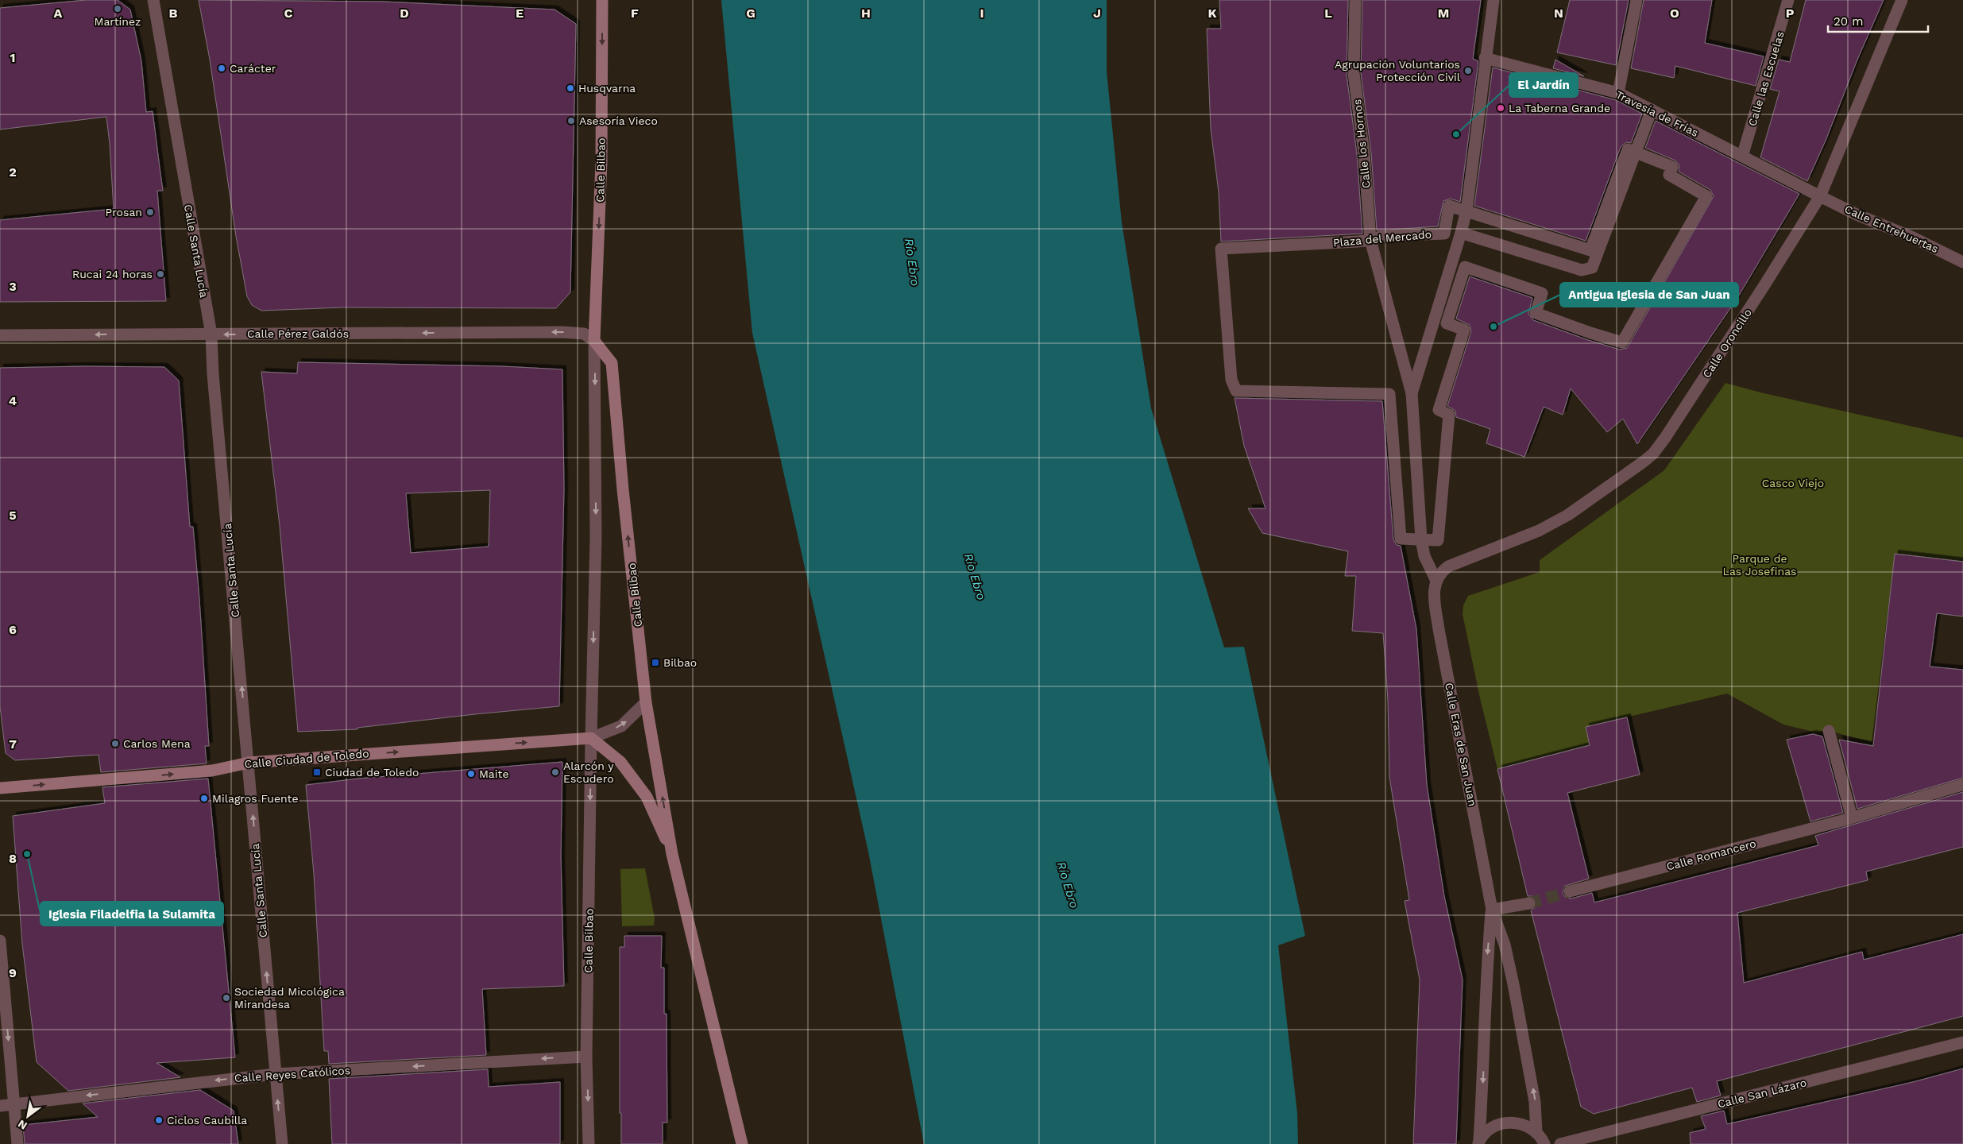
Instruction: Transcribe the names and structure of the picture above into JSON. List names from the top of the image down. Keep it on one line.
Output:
{"streets":{"main road":["Calle Bilbao","Calle Ciudad de Toledo"],"street":["Calle las Escuelas","Travesía de Frías","Calle los Hornos","Calle Entrehuertas","Plaza del Mercado","Calle Santa Lucía","Calle Pérez Galdós","Calle Oroncillo","Calle Eras de San Juan","Calle Romancero","Calle Reyes Católicos","Calle San Lázaro"]},"crossings":[["Calle las Escuelas","Travesía de Frías"],["Travesía de Frías","Calle Entrehuertas"],["Travesía de Frías","Calle Oroncillo"],["Calle los Hornos","Plaza del Mercado"],["Calle Bilbao","Calle Pérez Galdós"],["Calle Bilbao","Calle Ciudad de Toledo"],["Calle Bilbao","Calle Reyes Católicos"],["Calle Entrehuertas","Calle Oroncillo"],["Calle Santa Lucía","Calle Pérez Galdós"],["Calle Santa Lucía","Calle Ciudad de Toledo"],["Calle Santa Lucía","Calle Reyes Católicos"],["Calle Oroncillo","Calle Eras de San Juan"]],"one_way":["Calle Santa Lucía","Calle Pérez Galdós","Calle Ciudad de Toledo","Calle Reyes Católicos"],"water":["Río Ebro"],"parks":["Casco Viejo","Parque de Las Josefinas"],"places":{"other":["Martínez","Carácter","Agrupación Voluntarios Protección Civil","Husqvarna","La Taberna Grande","Asesoría Vieco","El Jardín","Prosan","Rucai 24 horas","Antigua Iglesia de San Juan","Carlos Mena","Alarcón y Escudero","Maite","Milagros Fuente","Iglesia Filadelfia la Sulamita","Sociedad Micológica Mirandesa","Ciclos Caubilla"],"transit":["Bilbao","Ciudad de Toledo"]},"scale_bar":"20 m","north":"bottom left","grid":{"columns":["A","B","C","D","E","F","G","H","I","J","K","L","M","N","O","P"],"rows":["1","2","3","4","5","6","7","8","9"]}}
